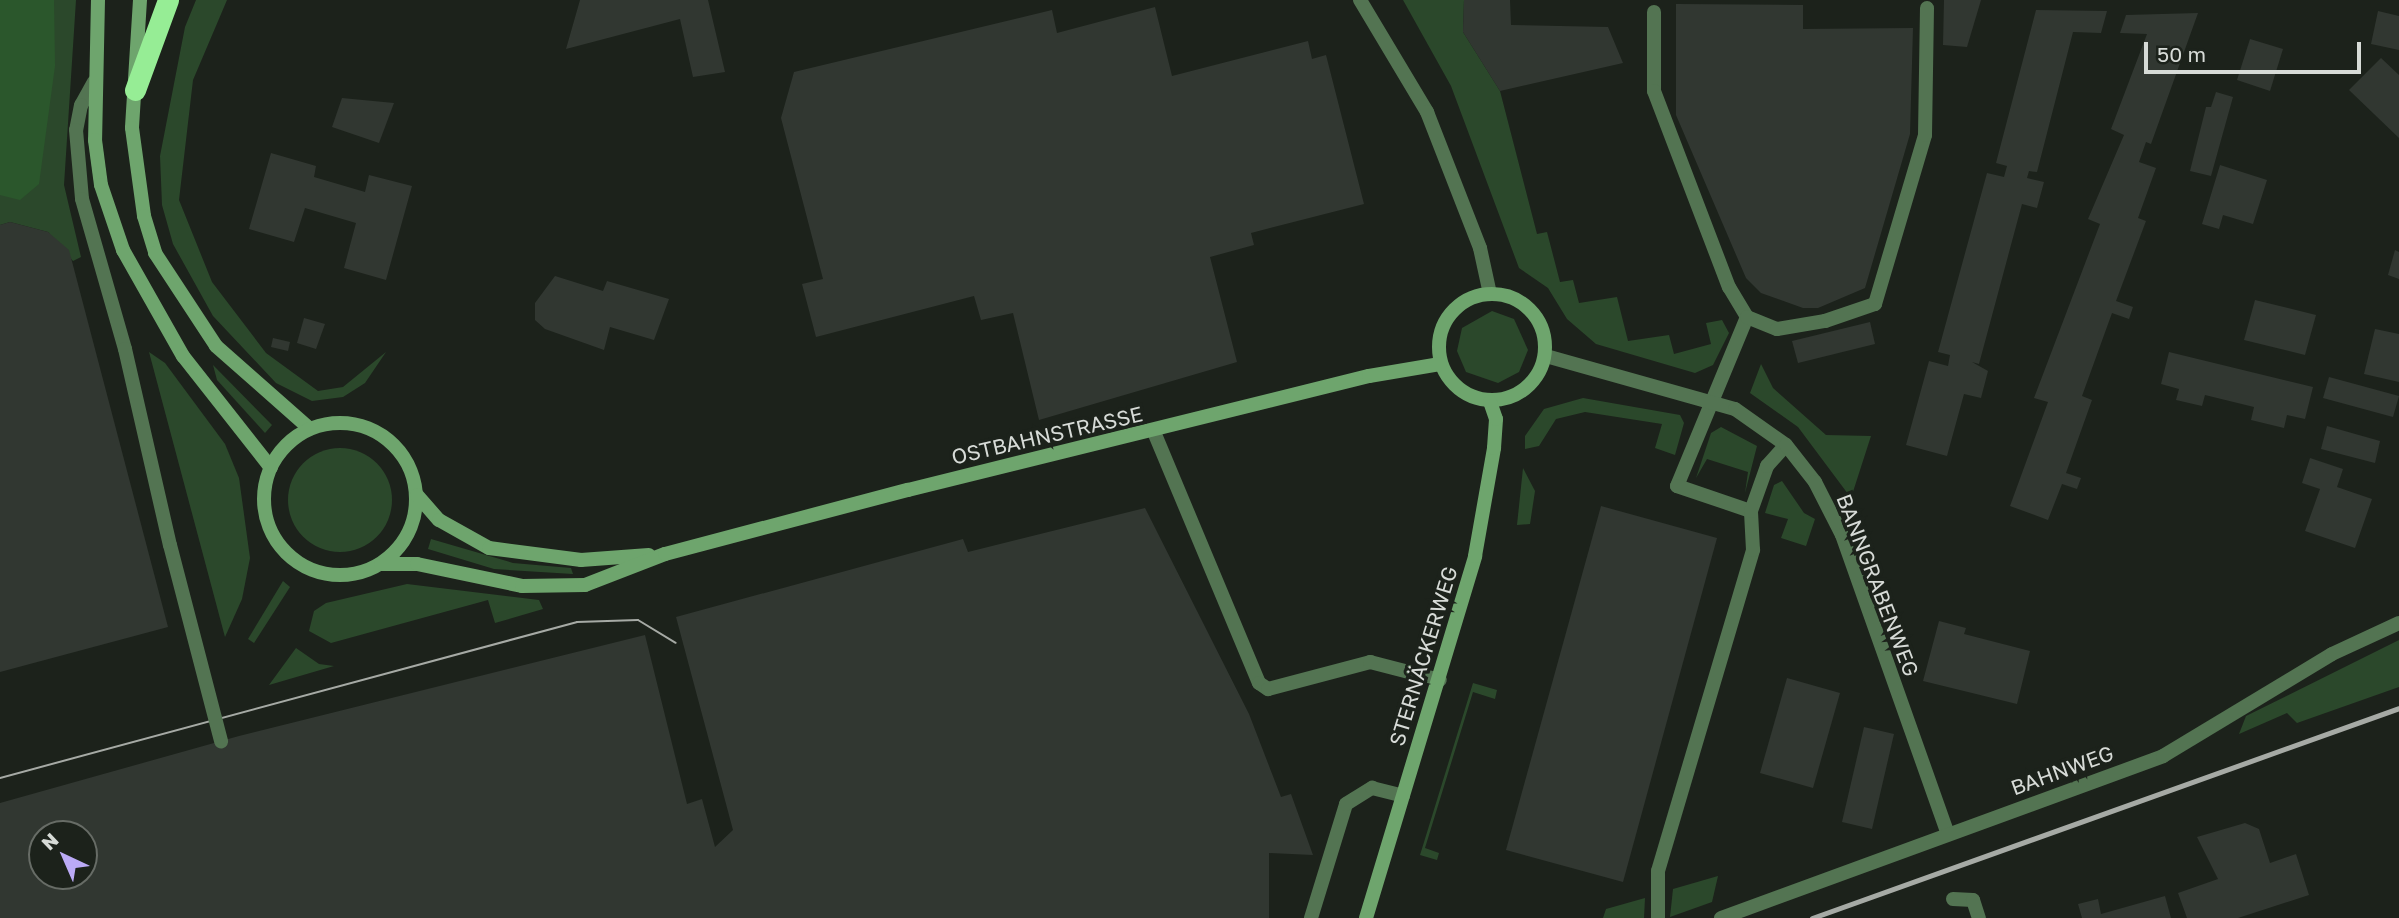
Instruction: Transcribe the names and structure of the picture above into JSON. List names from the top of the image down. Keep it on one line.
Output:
{"streets":{"main road":["OSTBAHNSTRASSE","STERNÄCKERWEG"],"street":["BANNGRABENWEG","BAHNWEG"]},"crossings":[["OSTBAHNSTRASSE","BANNGRABENWEG"],["OSTBAHNSTRASSE","STERNÄCKERWEG"],["BANNGRABENWEG","STERNÄCKERWEG"],["BANNGRABENWEG","BAHNWEG"]],"scale_bar":"50 m","north":"top left"}
